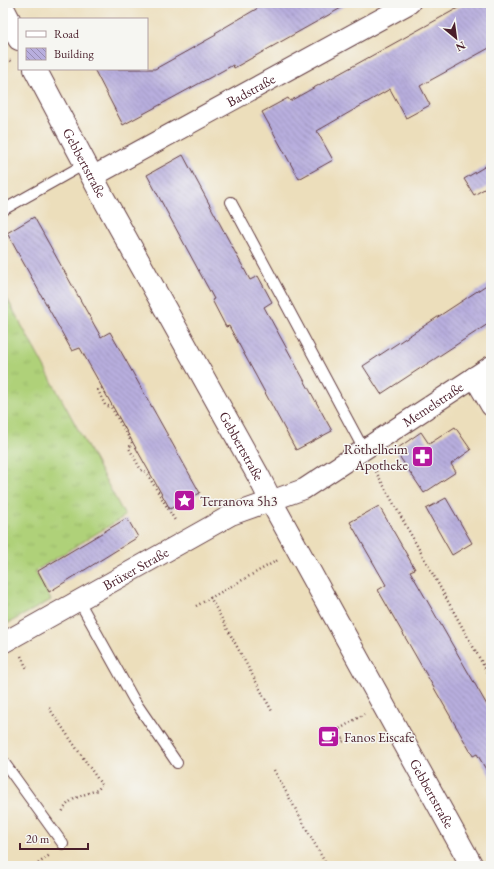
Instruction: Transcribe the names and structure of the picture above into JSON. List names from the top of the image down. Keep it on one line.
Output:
{"streets":{"street":["Badstraße","Gebbertstraße","Memelstraße","Brüxer Straße"]},"crossings":[["Badstraße","Gebbertstraße"],["Gebbertstraße","Memelstraße"],["Gebbertstraße","Brüxer Straße"],["Memelstraße","Brüxer Straße"]],"places":{"pharmacy":["Röthelheim Apotheke"],"place":["Terranova 5h3"],"cafe":["Fanos Eiscafe"]},"legend":["Road","Building"],"scale_bar":"20 m","north":"bottom right"}
